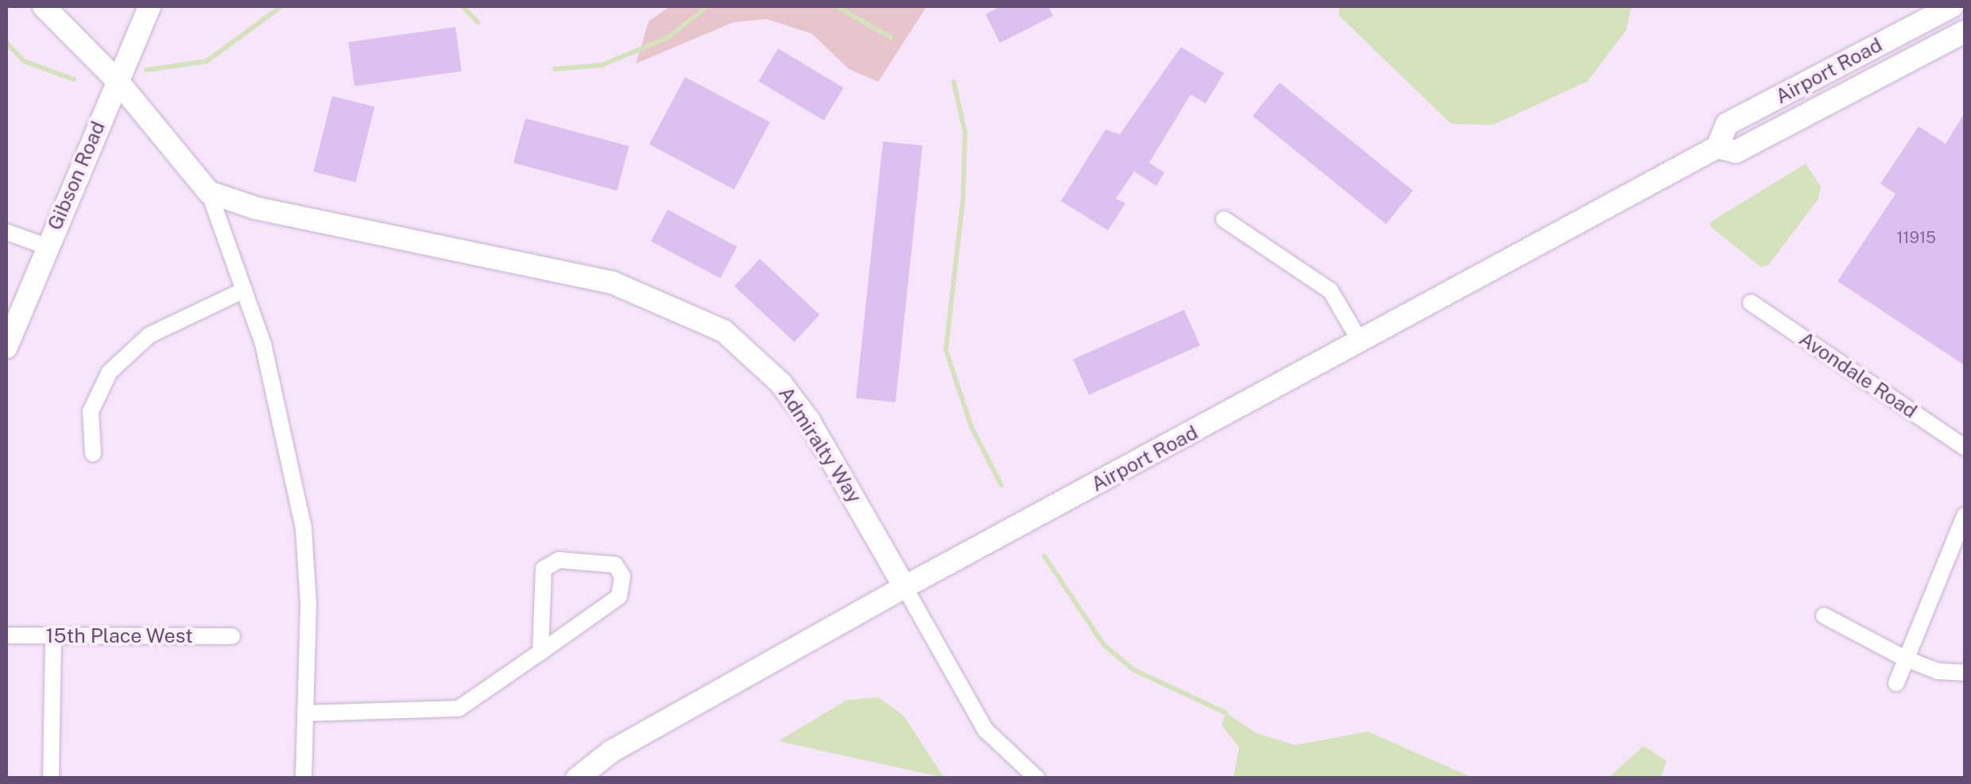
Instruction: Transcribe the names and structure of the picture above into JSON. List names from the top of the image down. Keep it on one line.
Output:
{"streets":{"main road":["Airport Road","Gibson Road","Admiralty Way"],"street":["Avondale Road","15th Place West"]},"crossings":[["Airport Road","Admiralty Way"]],"house_numbers":["11915"]}
